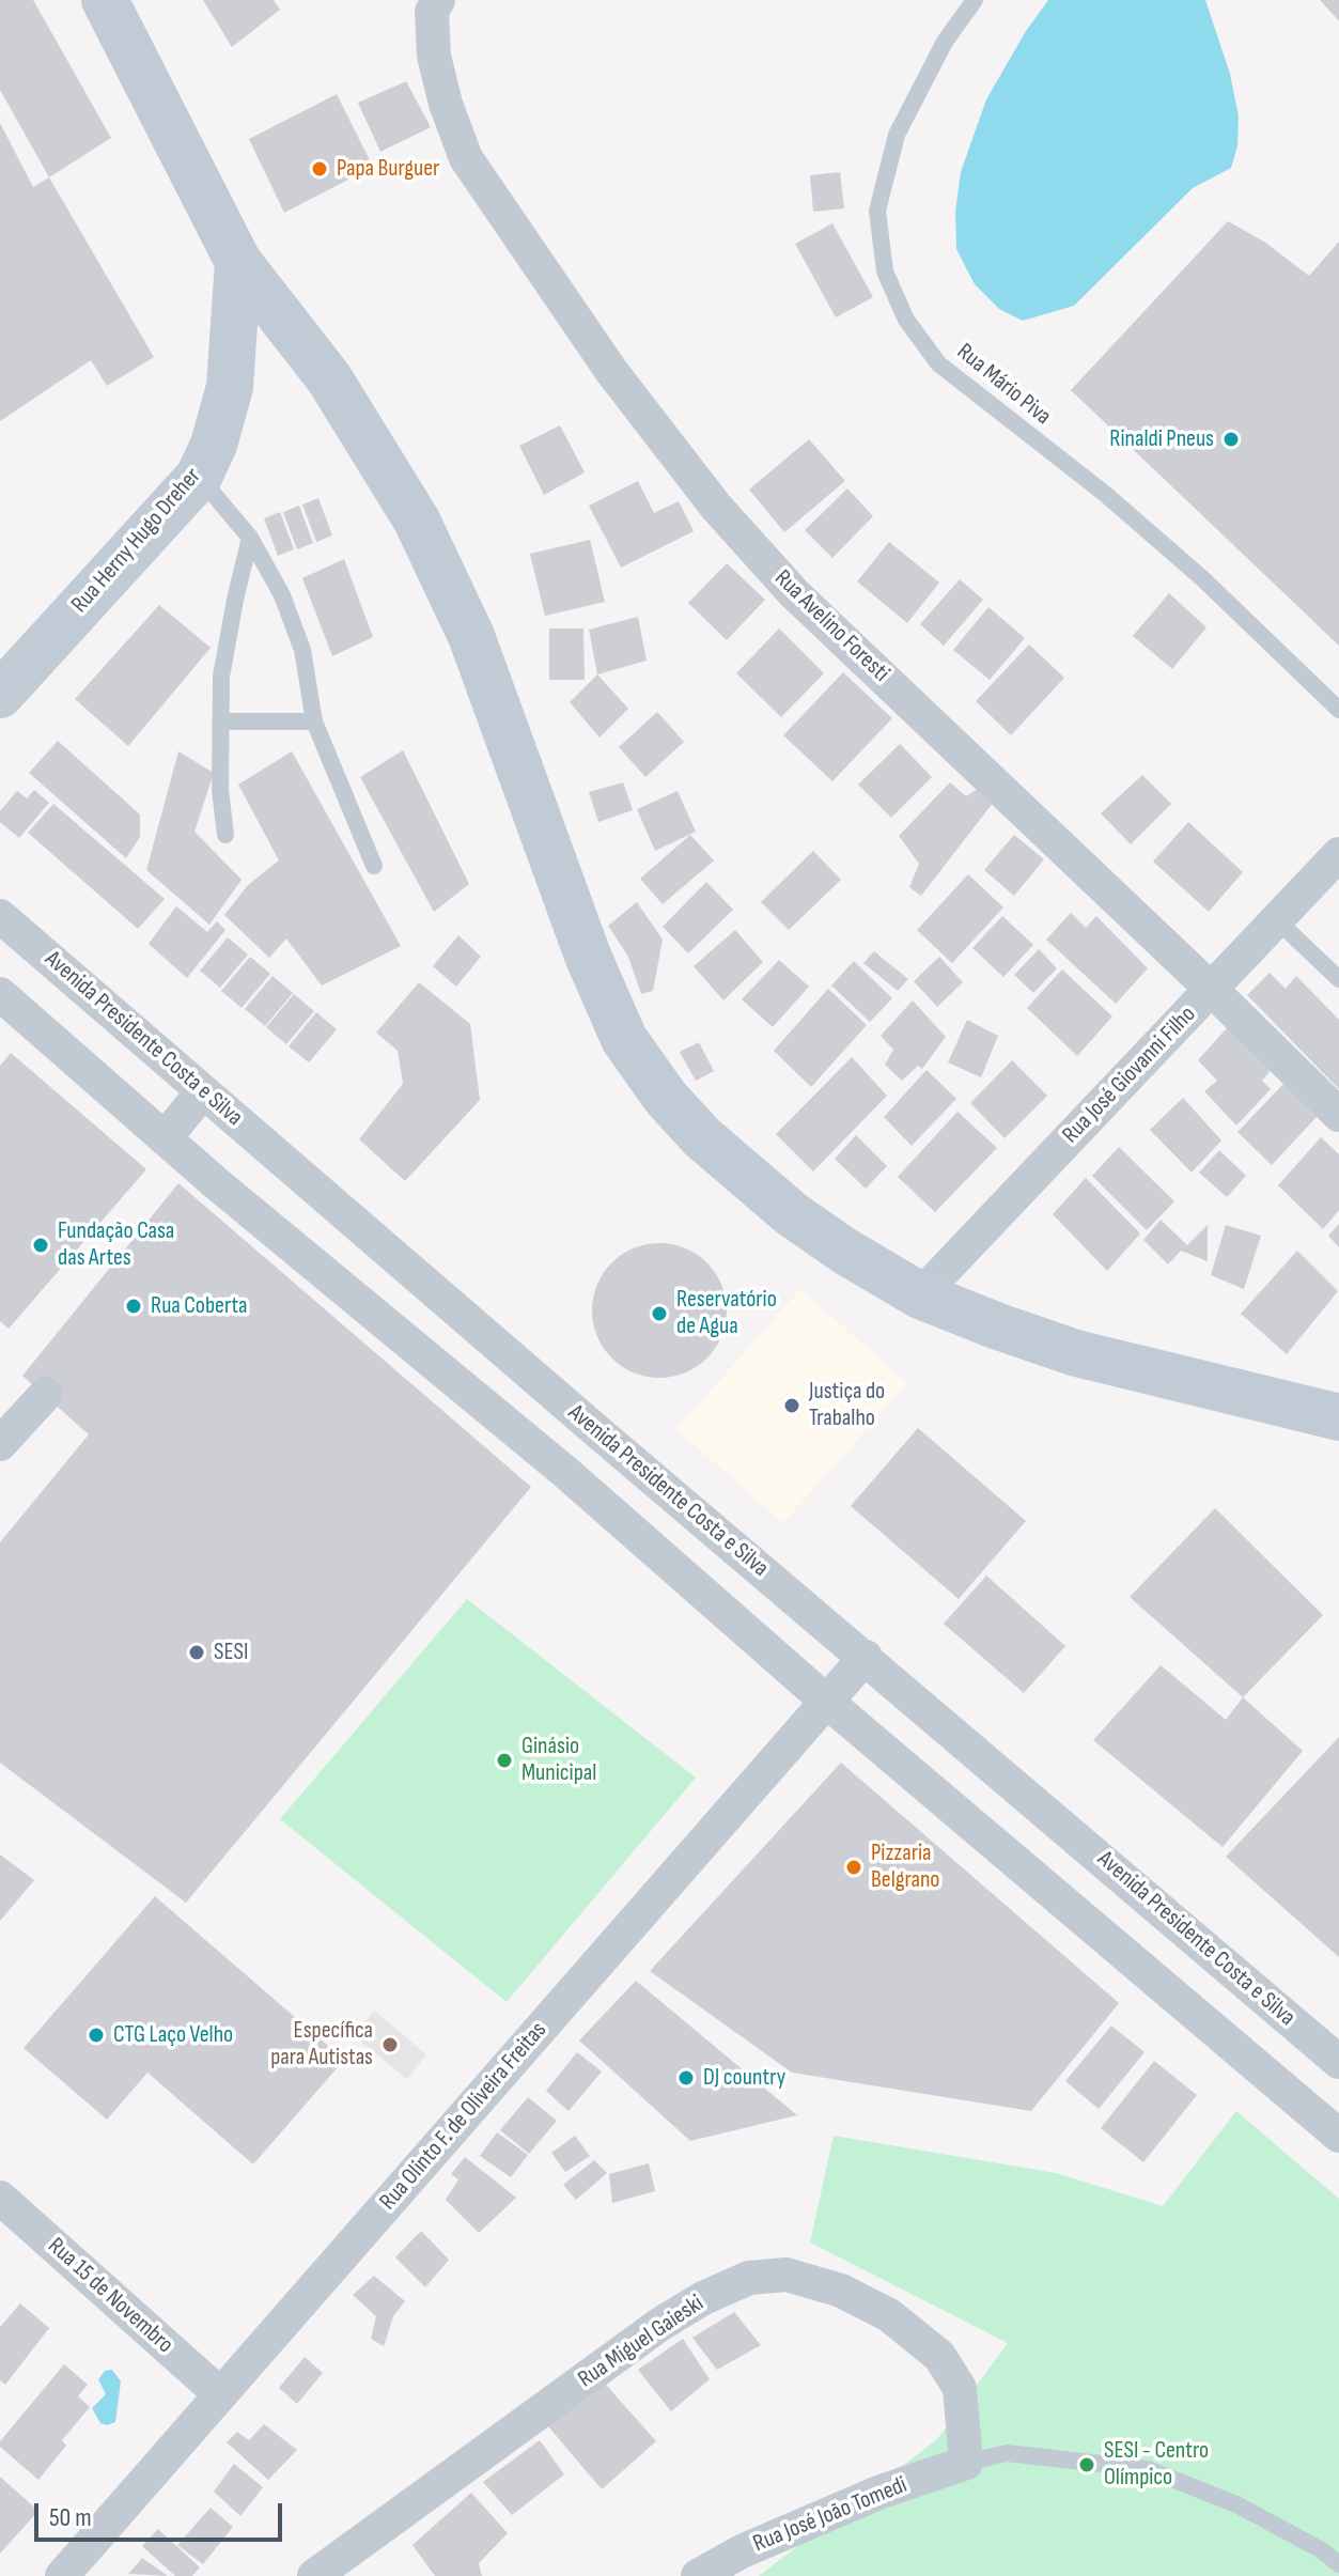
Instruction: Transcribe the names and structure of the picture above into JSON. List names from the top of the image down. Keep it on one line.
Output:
{"streets":{"main road":["Rua Herny Hugo Dreher"],"street":["Rua Avelino Foresti","Avenida Presidente Costa e Silva","Rua José Giovanni Filho","Rua Olinto F. de Oliveira Freitas","Rua 15 de Novembro","Rua Miguel Gaieski","Rua José João Tomedi"],"lane":["Rua Mário Piva"]},"crossings":[["Rua Avelino Foresti","Rua José Giovanni Filho"],["Avenida Presidente Costa e Silva","Rua Olinto F. de Oliveira Freitas"],["Rua Olinto F. de Oliveira Freitas","Rua 15 de Novembro"],["Rua Miguel Gaieski","Rua José João Tomedi"]],"places":["Papa Burguer","Rinaldi Pneus","Fundação Casa das Artes","Rua Coberta","Reservatório de Agua","Justiça do Trabalho","SESI","Ginásio Municipal","Pizzaria Belgrano","CTG Laço Velho","Específica para Autistas","DJ country","SESI - Centro Olímpico"],"scale_bar":"50 m"}
